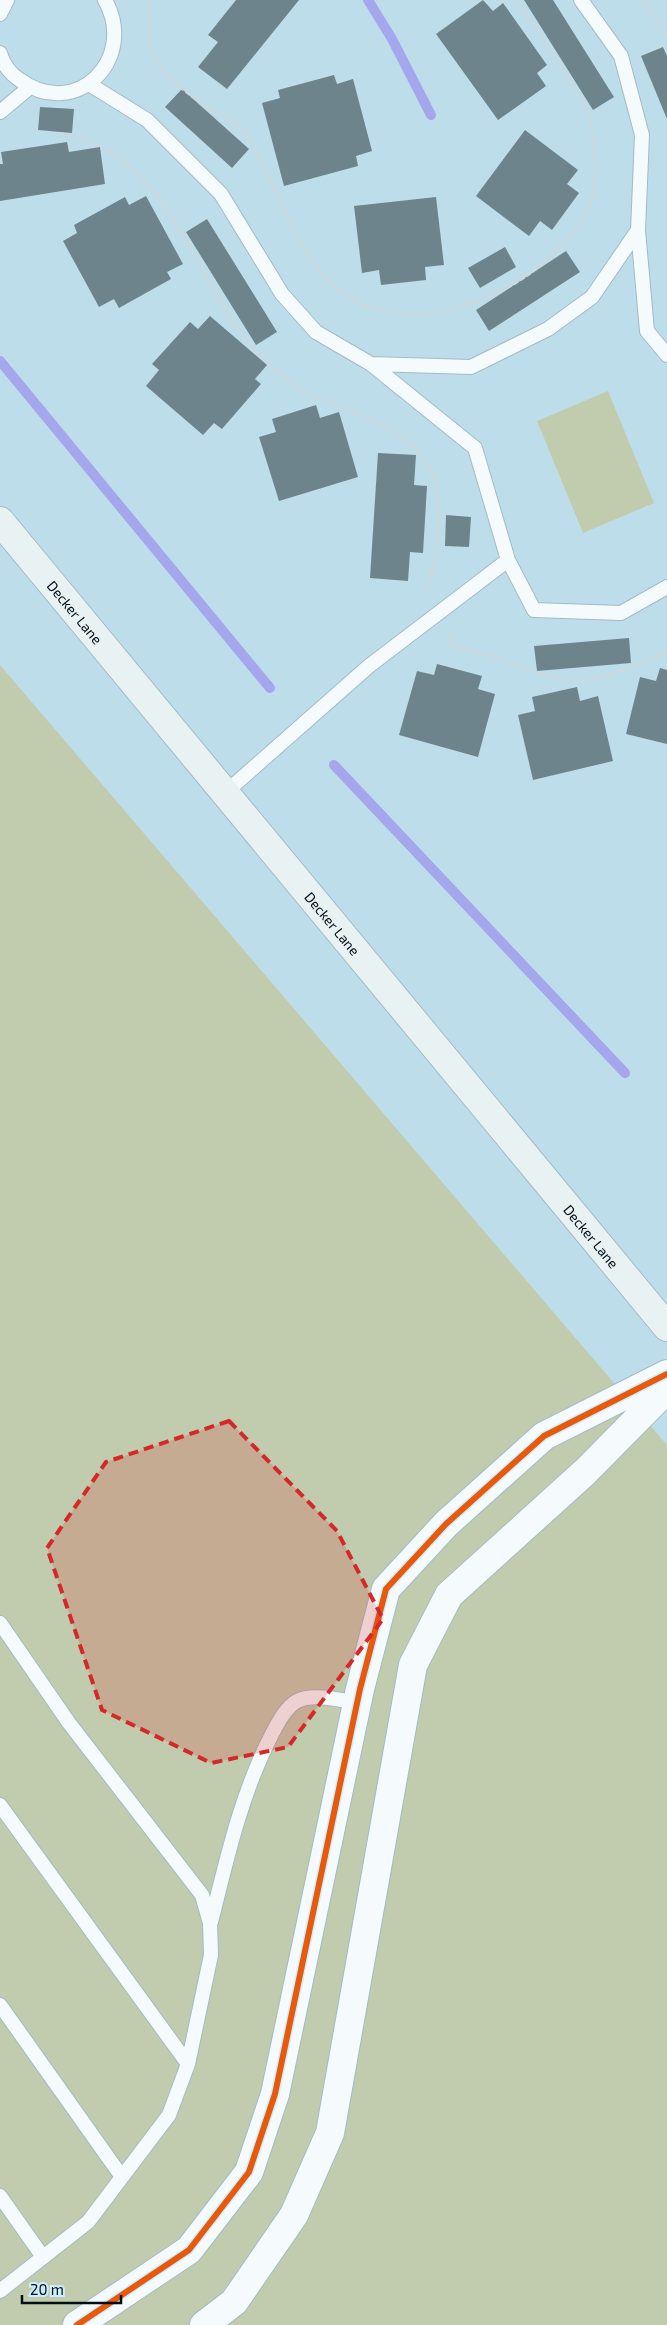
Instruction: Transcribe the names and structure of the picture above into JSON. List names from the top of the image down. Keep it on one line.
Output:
{"streets":{"main road":["Decker Lane"]},"scale_bar":"20 m"}
